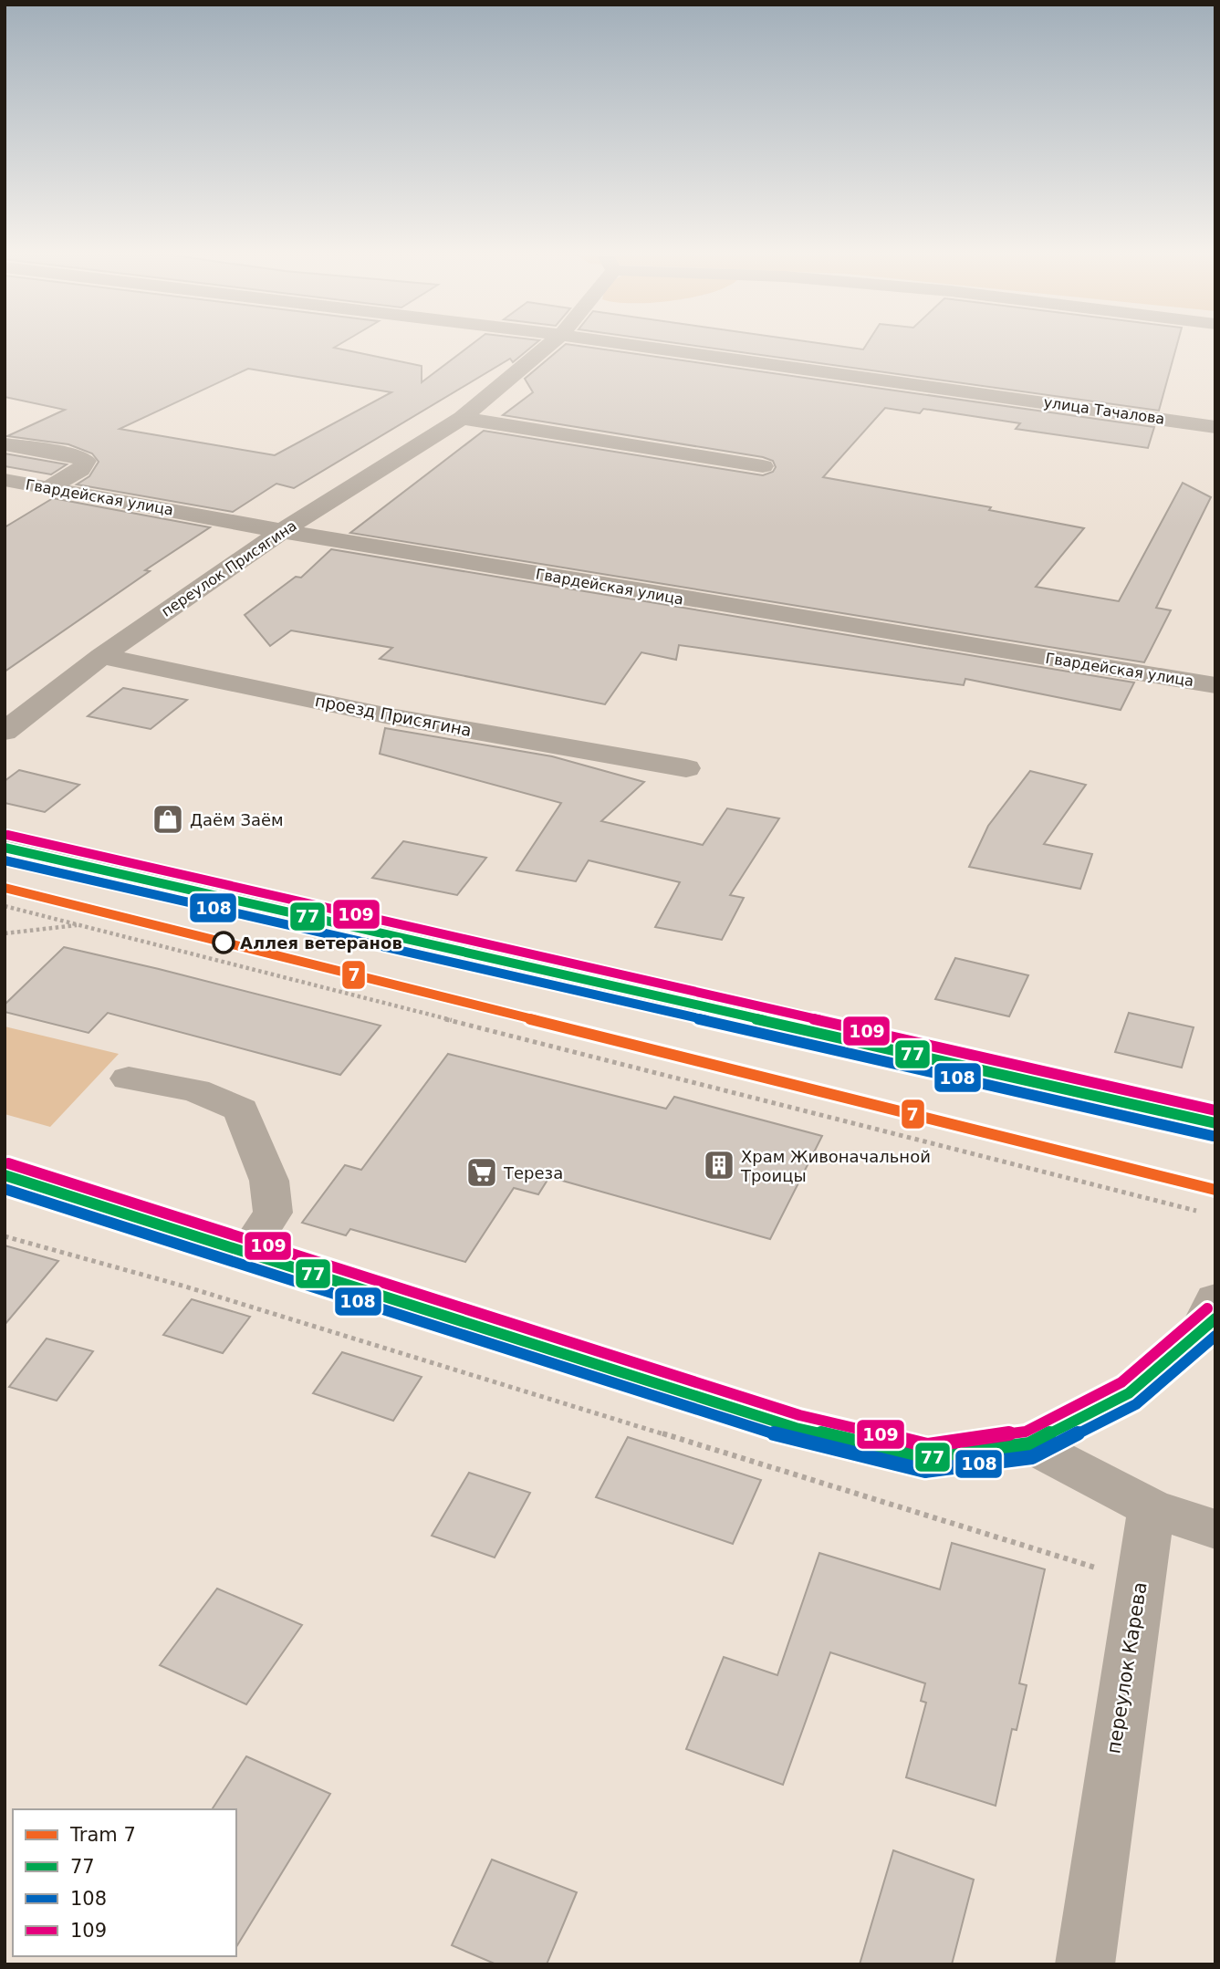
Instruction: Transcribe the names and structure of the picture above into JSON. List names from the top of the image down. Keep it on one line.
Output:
{"streets":{"street":["улица Тачалова","Гвардейская улица","переулок Присягина","проезд Присягина","переулок Карева"]},"crossings":[["Гвардейская улица","переулок Присягина"],["переулок Присягина","проезд Присягина"]],"places":{"shop":["Даём Заём"],"other":["Аллея ветеранов"],"building":["Храм Живоначальной Троицы"],"supermarket":["Тереза"]},"lines":["transit line 109","transit line 77","transit line 108","tram line 7"],"legend":["Tram 7","77","108","109"]}
